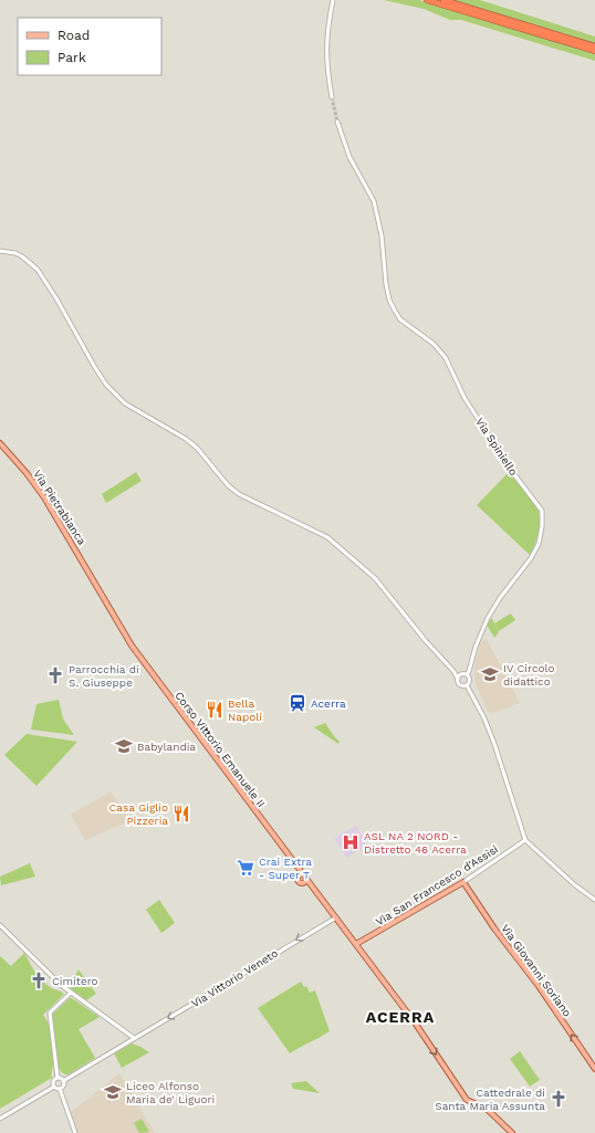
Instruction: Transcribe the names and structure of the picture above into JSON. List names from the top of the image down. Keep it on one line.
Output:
{"streets":{"main road":["Via Pietrabianca","Corso Vittorio Emanuele II","Via San Francesco d'Assisi","Via Giovanni Soriano"],"street":["Via Spiniello","Via Vittorio Veneto"]},"crossings":[["Via Spiniello","Via San Francesco d'Assisi"],["Via Pietrabianca","Corso Vittorio Emanuele II"],["Corso Vittorio Emanuele II","Via San Francesco d'Assisi"],["Corso Vittorio Emanuele II","Via Vittorio Veneto"],["Via San Francesco d'Assisi","Via Giovanni Soriano"]],"one_way":["Corso Vittorio Emanuele II","Via Giovanni Soriano","Via Vittorio Veneto"],"districts":["ACERRA"],"places":{"school or university":["IV Circolo didattico","Babylandia","Liceo Alfonso Maria de' Liguori"],"church":["Parrocchia di S. Giuseppe","Cimitero","Cattedrale di Santa Maria Assunta"],"station":["Acerra"],"restaurant":["Bella Napoli","Casa Giglio Pizzeria"],"hospital":["ASL NA 2 NORD - Distretto 46 Acerra"],"supermarket":["Crai Extra - Super T"]},"legend":["Road","Park"]}
